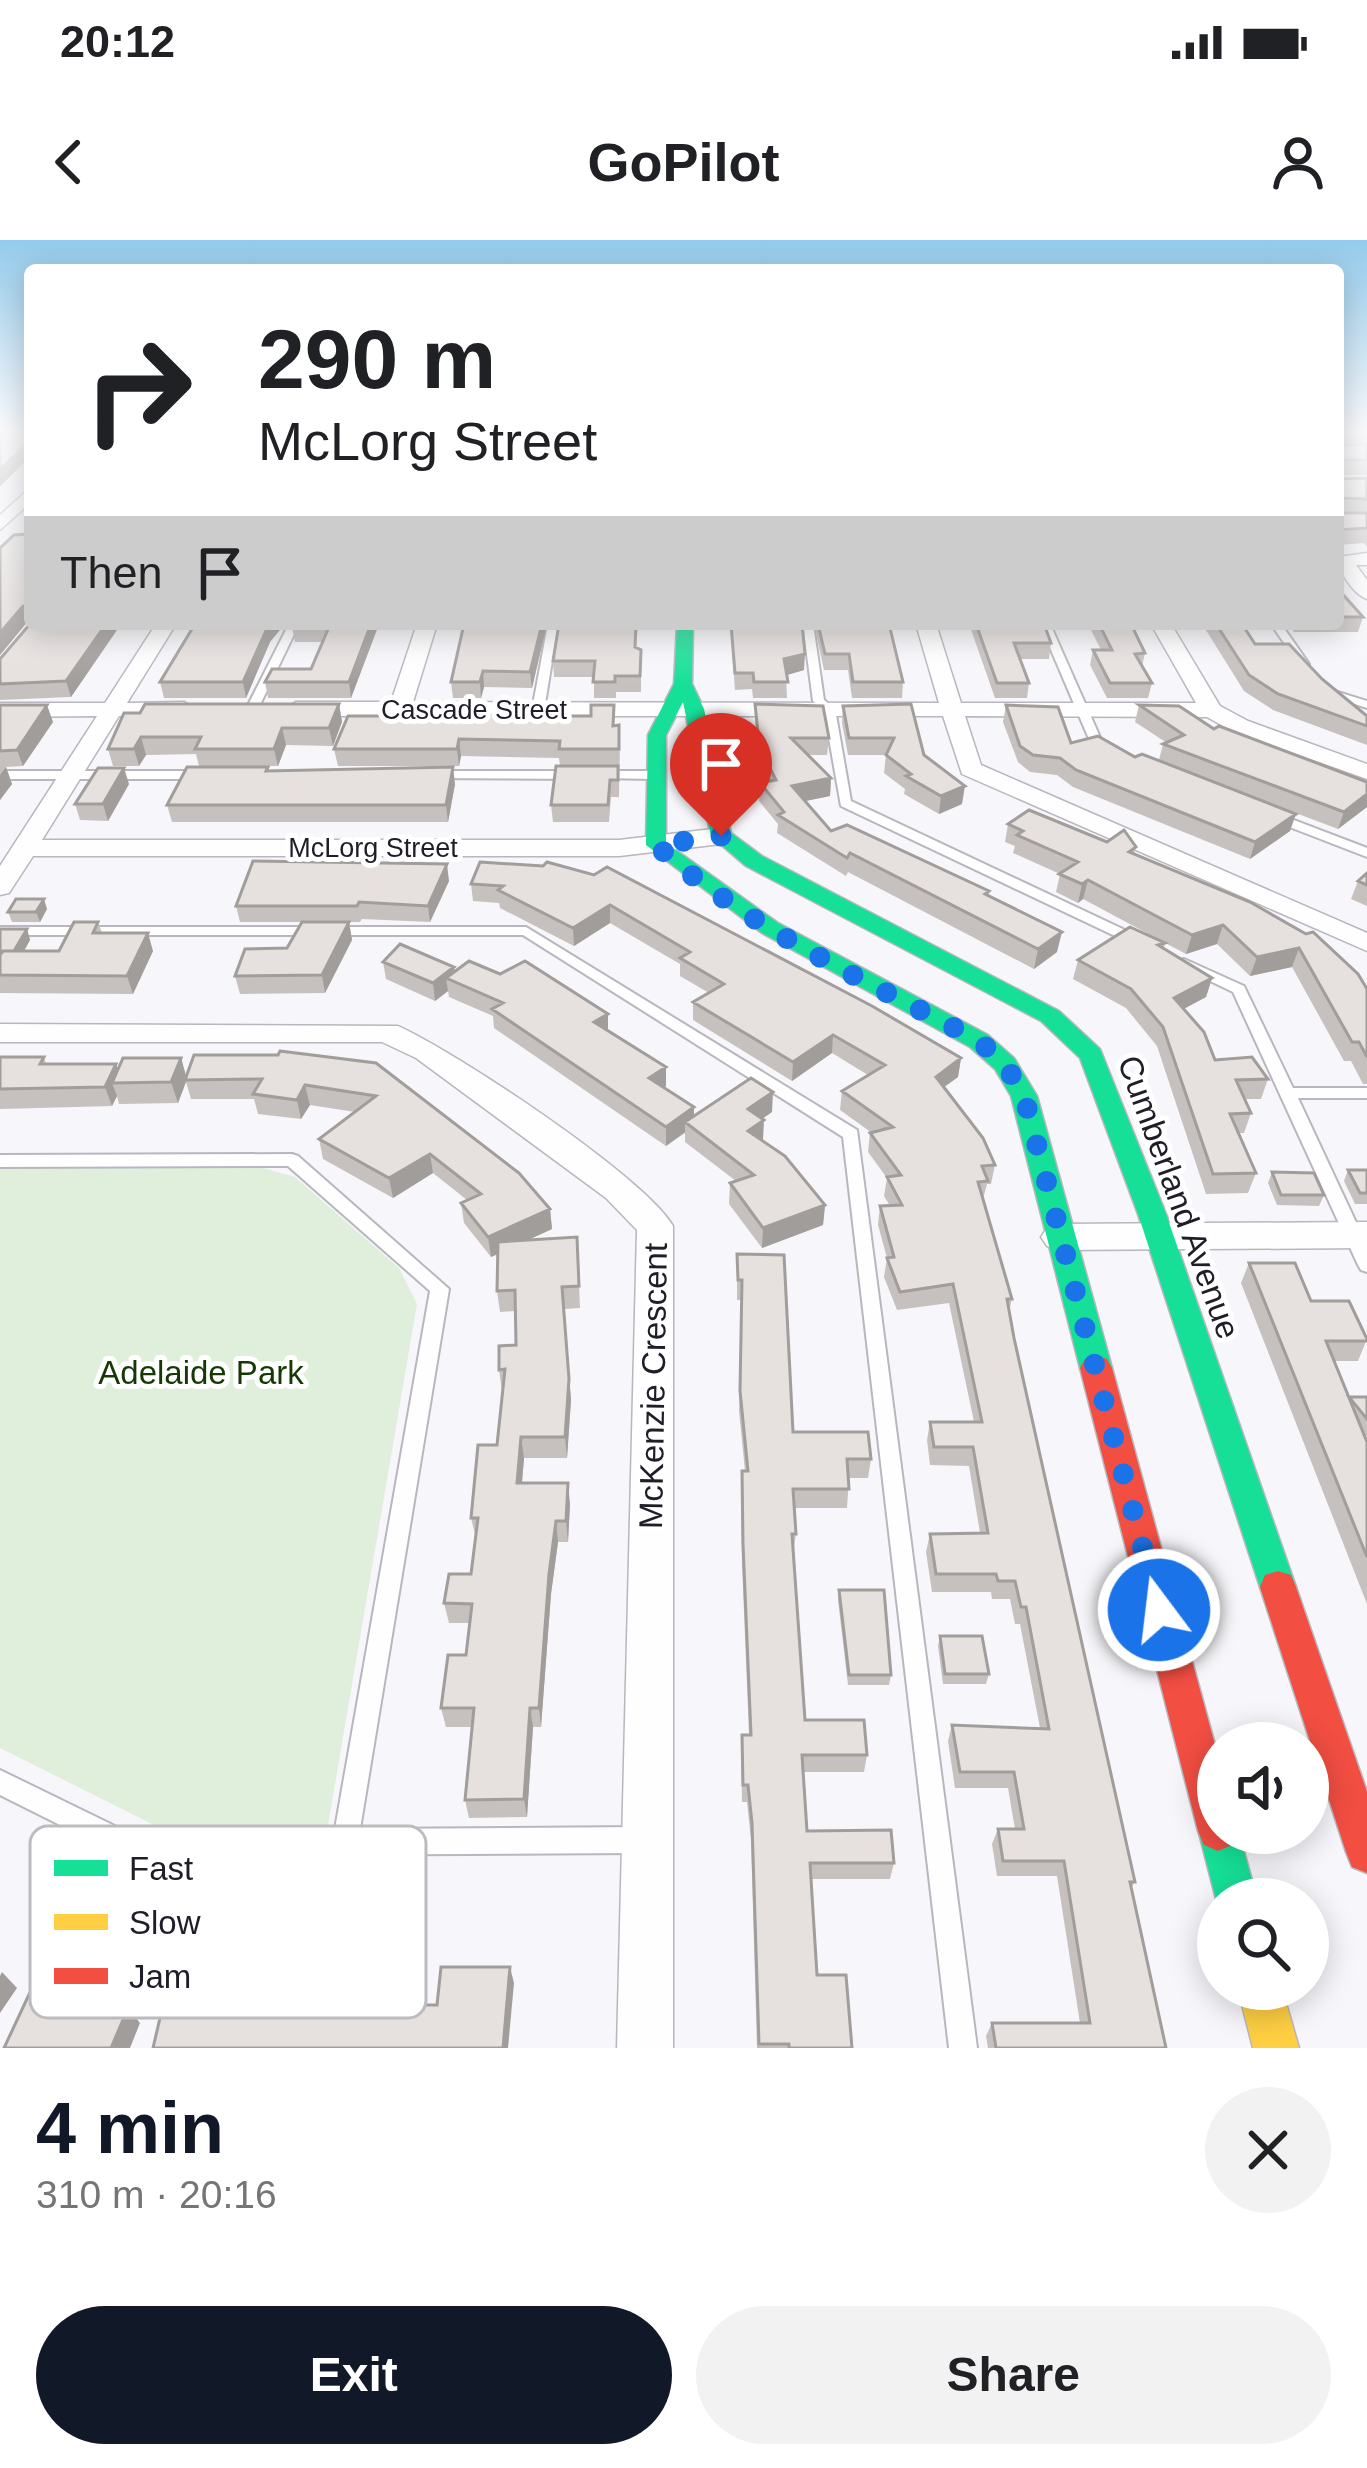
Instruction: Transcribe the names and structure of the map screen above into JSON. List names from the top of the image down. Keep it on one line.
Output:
{"streets":{"street":["Cascade Street","McLorg Street","Cumberland Avenue","McKenzie Crescent"]},"crossings":[["McLorg Street","Cumberland Avenue"]],"parks":["Adelaide Park"],"legend":["Fast","Slow","Jam"],"page":{"status":"20:12","header":"GoPilot","turn":["290 m","McLorg Street"],"then":"Then","heading":["4 min","310 m · 20:16"],"buttons":["Exit","Share"]}}
